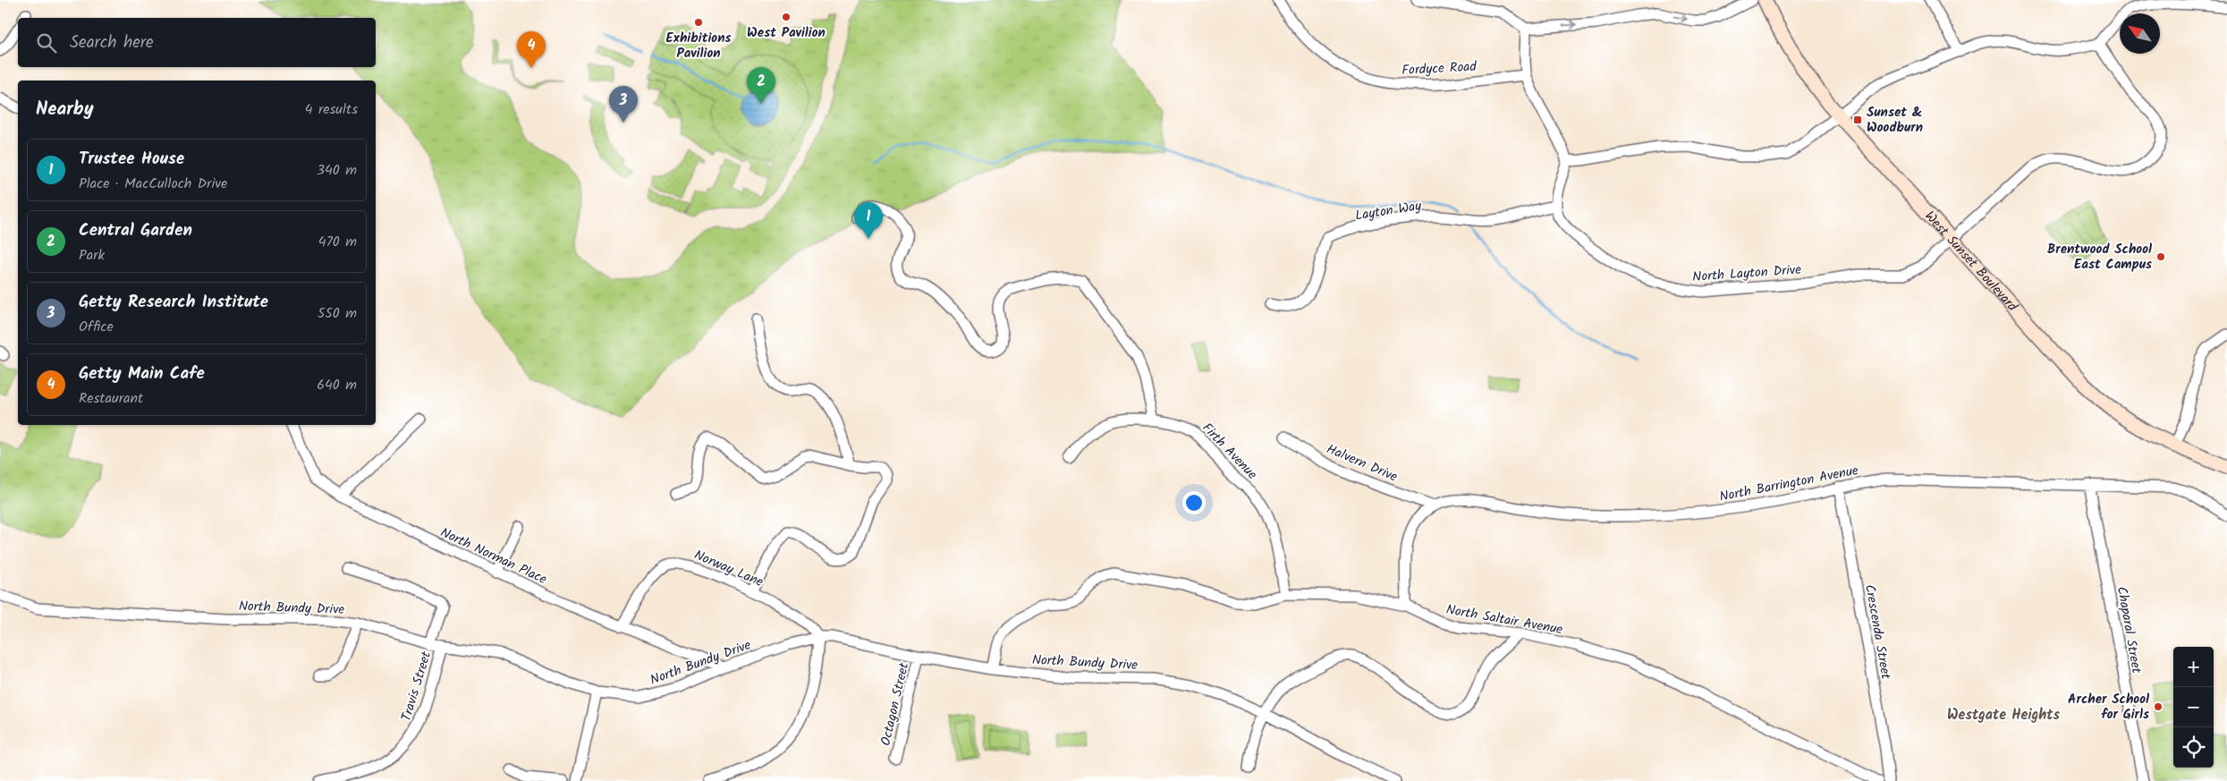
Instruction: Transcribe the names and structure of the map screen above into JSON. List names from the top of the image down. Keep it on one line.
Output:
{"streets":{"main road":["West Sunset Boulevard"],"street":["Fordyce Road","Layton Way","North Layton Drive","Firth Avenue","Halvern Drive","North Barrington Avenue","North Norman Place","Norway Lane","North Bundy Drive","North Saltair Avenue","Chaparal Street","Crescenda Street","Travis Street","Octagon Street"]},"crossings":[["Layton Way","North Layton Drive"],["West Sunset Boulevard","North Layton Drive"],["Firth Avenue","North Saltair Avenue"],["Halvern Drive","North Barrington Avenue"],["North Barrington Avenue","Chaparal Street"],["North Barrington Avenue","Crescenda Street"],["North Norman Place","Norway Lane"],["North Norman Place","North Bundy Drive"],["Norway Lane","North Bundy Drive"],["North Bundy Drive","North Saltair Avenue"],["North Bundy Drive","Travis Street"],["North Bundy Drive","Octagon Street"]],"districts":["Westgate Heights"],"places":{"other":["West Pavilion","Exhibitions Pavilion","Brentwood School East Campus","Archer School for Girls"],"transit":["Sunset & Woodburn"]},"north":"top left","page":{"search":"Search here","pins":["4","2","3","1"],"heading":["Nearby","4 results"],"list":[{"mark":"1","name":"Trustee House","note":"Place · MacCulloch Drive","value":"340 m"},{"mark":"2","name":"Central Garden","note":"Park","value":"470 m"},{"mark":"3","name":"Getty Research Institute","note":"Office","value":"550 m"},{"mark":"4","name":"Getty Main Cafe","note":"Restaurant","value":"640 m"}],"map_buttons":["+","−"]}}
